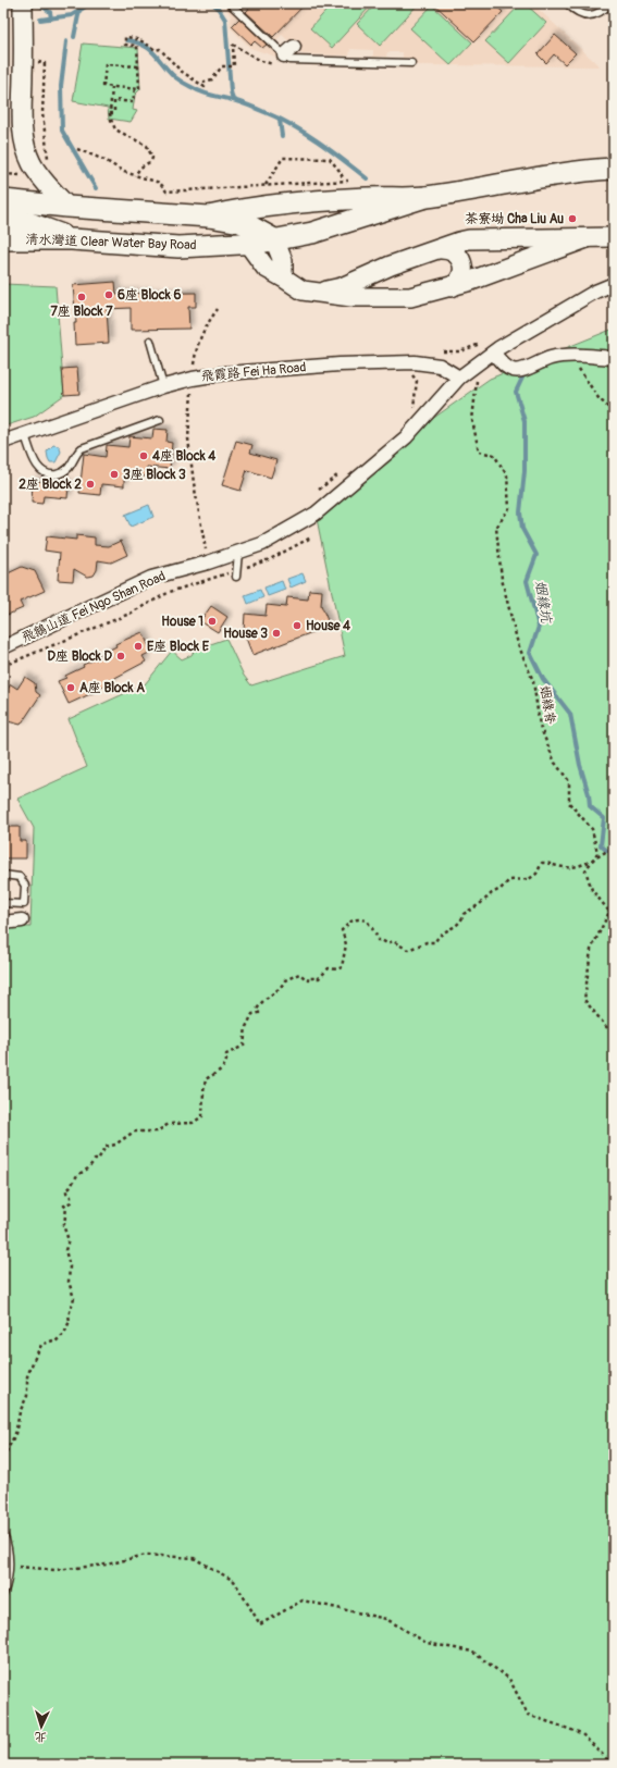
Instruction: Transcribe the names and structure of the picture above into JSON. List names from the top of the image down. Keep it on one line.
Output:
{"streets":{"main road":["清水灣道 Clear Water Bay Road"],"street":["飛霞路 Fei Ha Road","飛鵝山道 Fei Ngo Shan Road"],"path":["姻緣脊"]},"crossings":[["飛霞路 Fei Ha Road","飛鵝山道 Fei Ngo Shan Road"],["飛鵝山道 Fei Ngo Shan Road","姻緣脊"]],"water":["姻緣坑"],"places":["茶寮坳 Cha Liu Au","6座 Block 6","7座 Block 7","4座 Block 4","3座 Block 3","2座 Block 2","House 1","House 4","House 3","E座 Block E","D座 Block D","A座 Block A"],"north":"bottom"}
